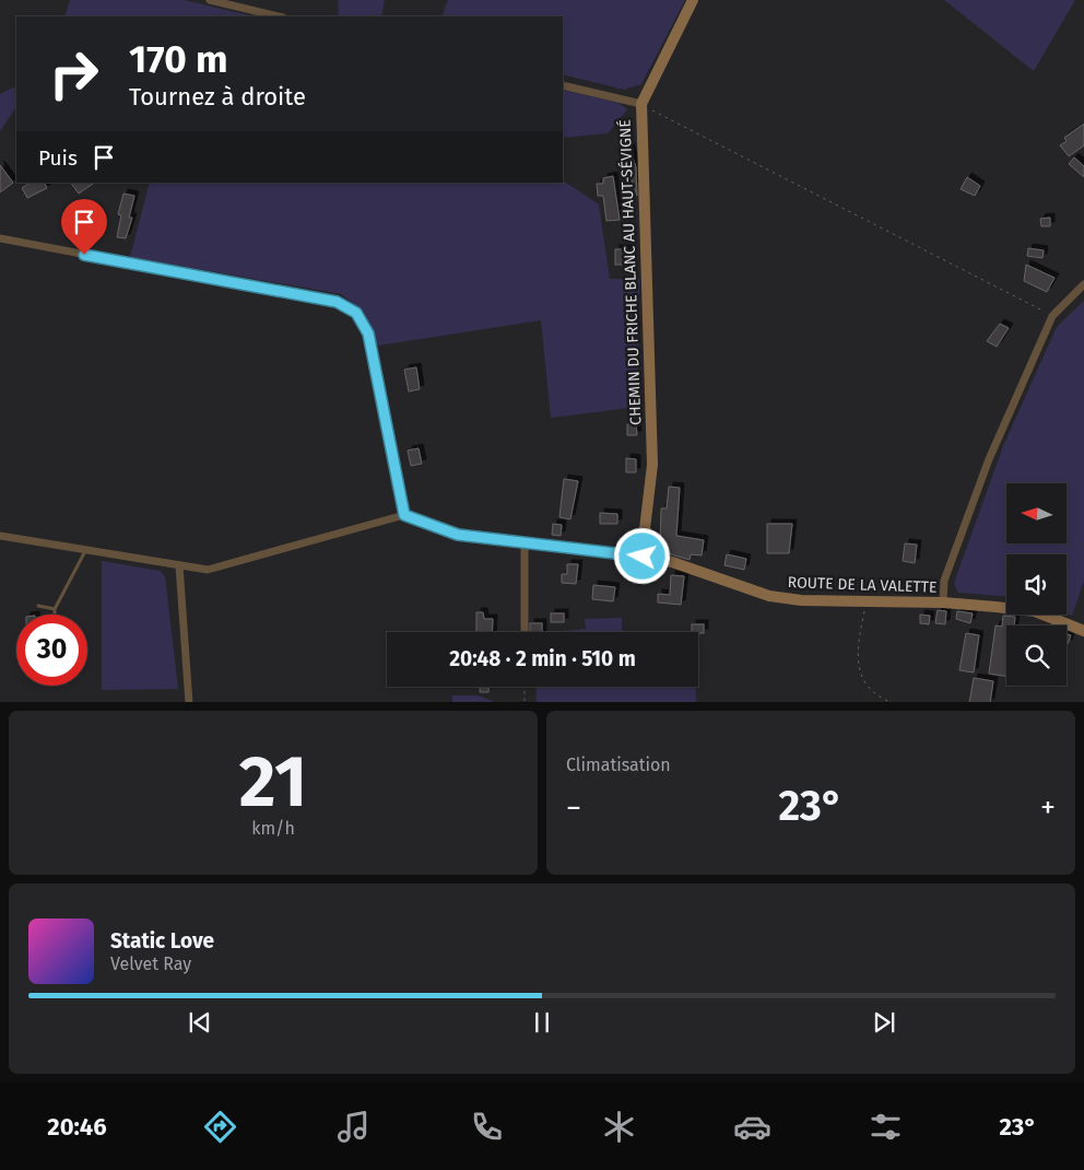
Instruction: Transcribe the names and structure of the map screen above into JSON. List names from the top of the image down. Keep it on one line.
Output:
{"streets":{"street":["CHEMIN DU FRICHE BLANC AU HAUT-SÉVIGNÉ","ROUTE DE LA VALETTE"]},"crossings":[["CHEMIN DU FRICHE BLANC AU HAUT-SÉVIGNÉ","ROUTE DE LA VALETTE"]],"north":"left","page":{"turn":["170 m","Tournez à droite"],"then":"Puis","limit":"30","trip":"20:48 · 2 min · 510 m","tile":[["21","km/h"],"Climatisation"],"heat":["−","23°","+"],"song":["Static Love","Velvet Ray"],"tabs":["20:46","23°"]}}
